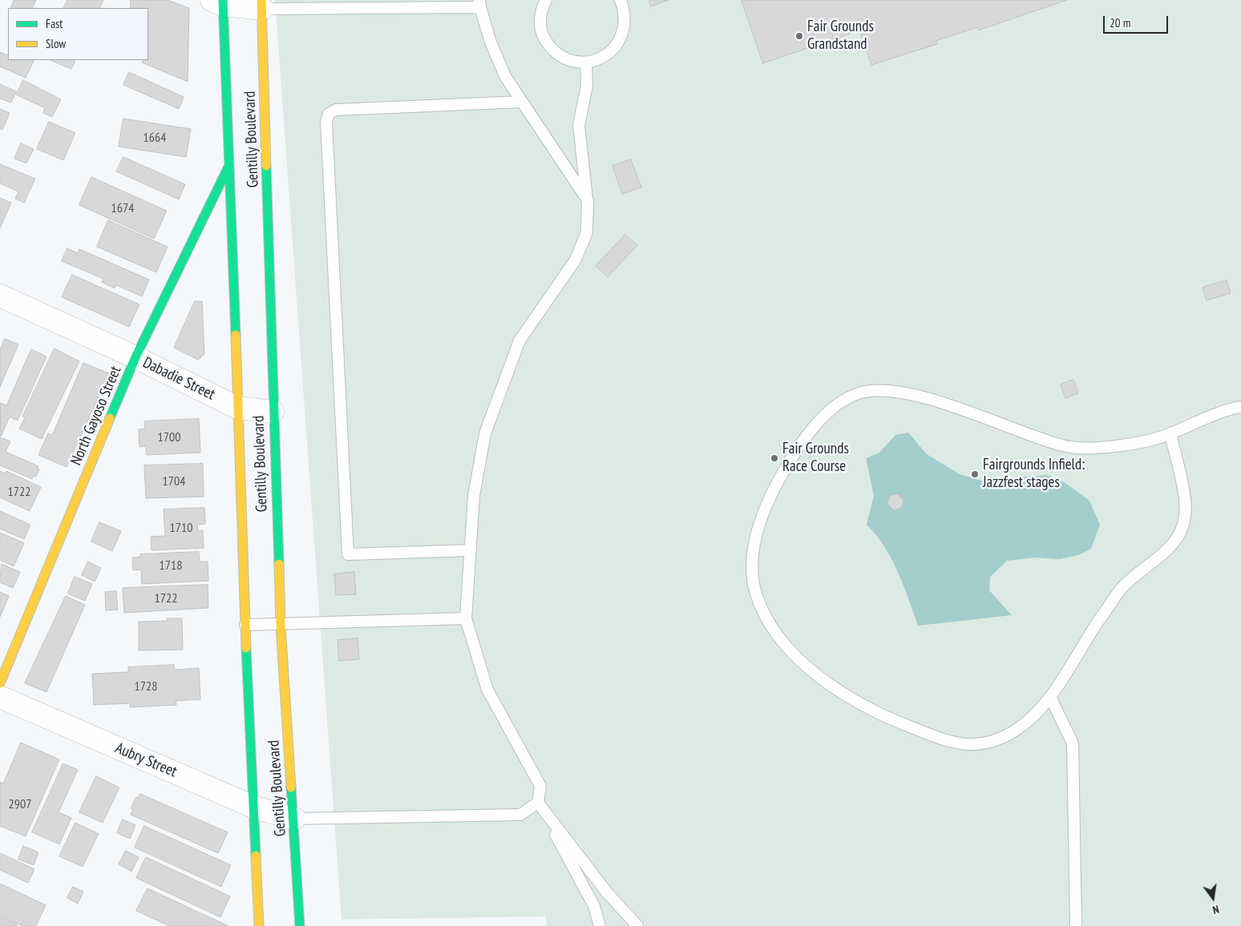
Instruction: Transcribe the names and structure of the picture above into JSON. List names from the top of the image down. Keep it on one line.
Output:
{"streets":{"main road":["Gentilly Boulevard","North Gayoso Street"],"street":["Dabadie Street","Aubry Street"]},"crossings":[["Gentilly Boulevard","Dabadie Street"],["Gentilly Boulevard","North Gayoso Street"],["Gentilly Boulevard","Aubry Street"],["Dabadie Street","North Gayoso Street"]],"places":["Fair Grounds Grandstand","Fair Grounds Race Course","Fairgrounds Infield: Jazzfest stages"],"house_numbers":["1664","1674","1700","1704","1722","1710","1718","1722","1728","2907"],"legend":["Fast","Slow"],"scale_bar":"20 m","north":"bottom"}
